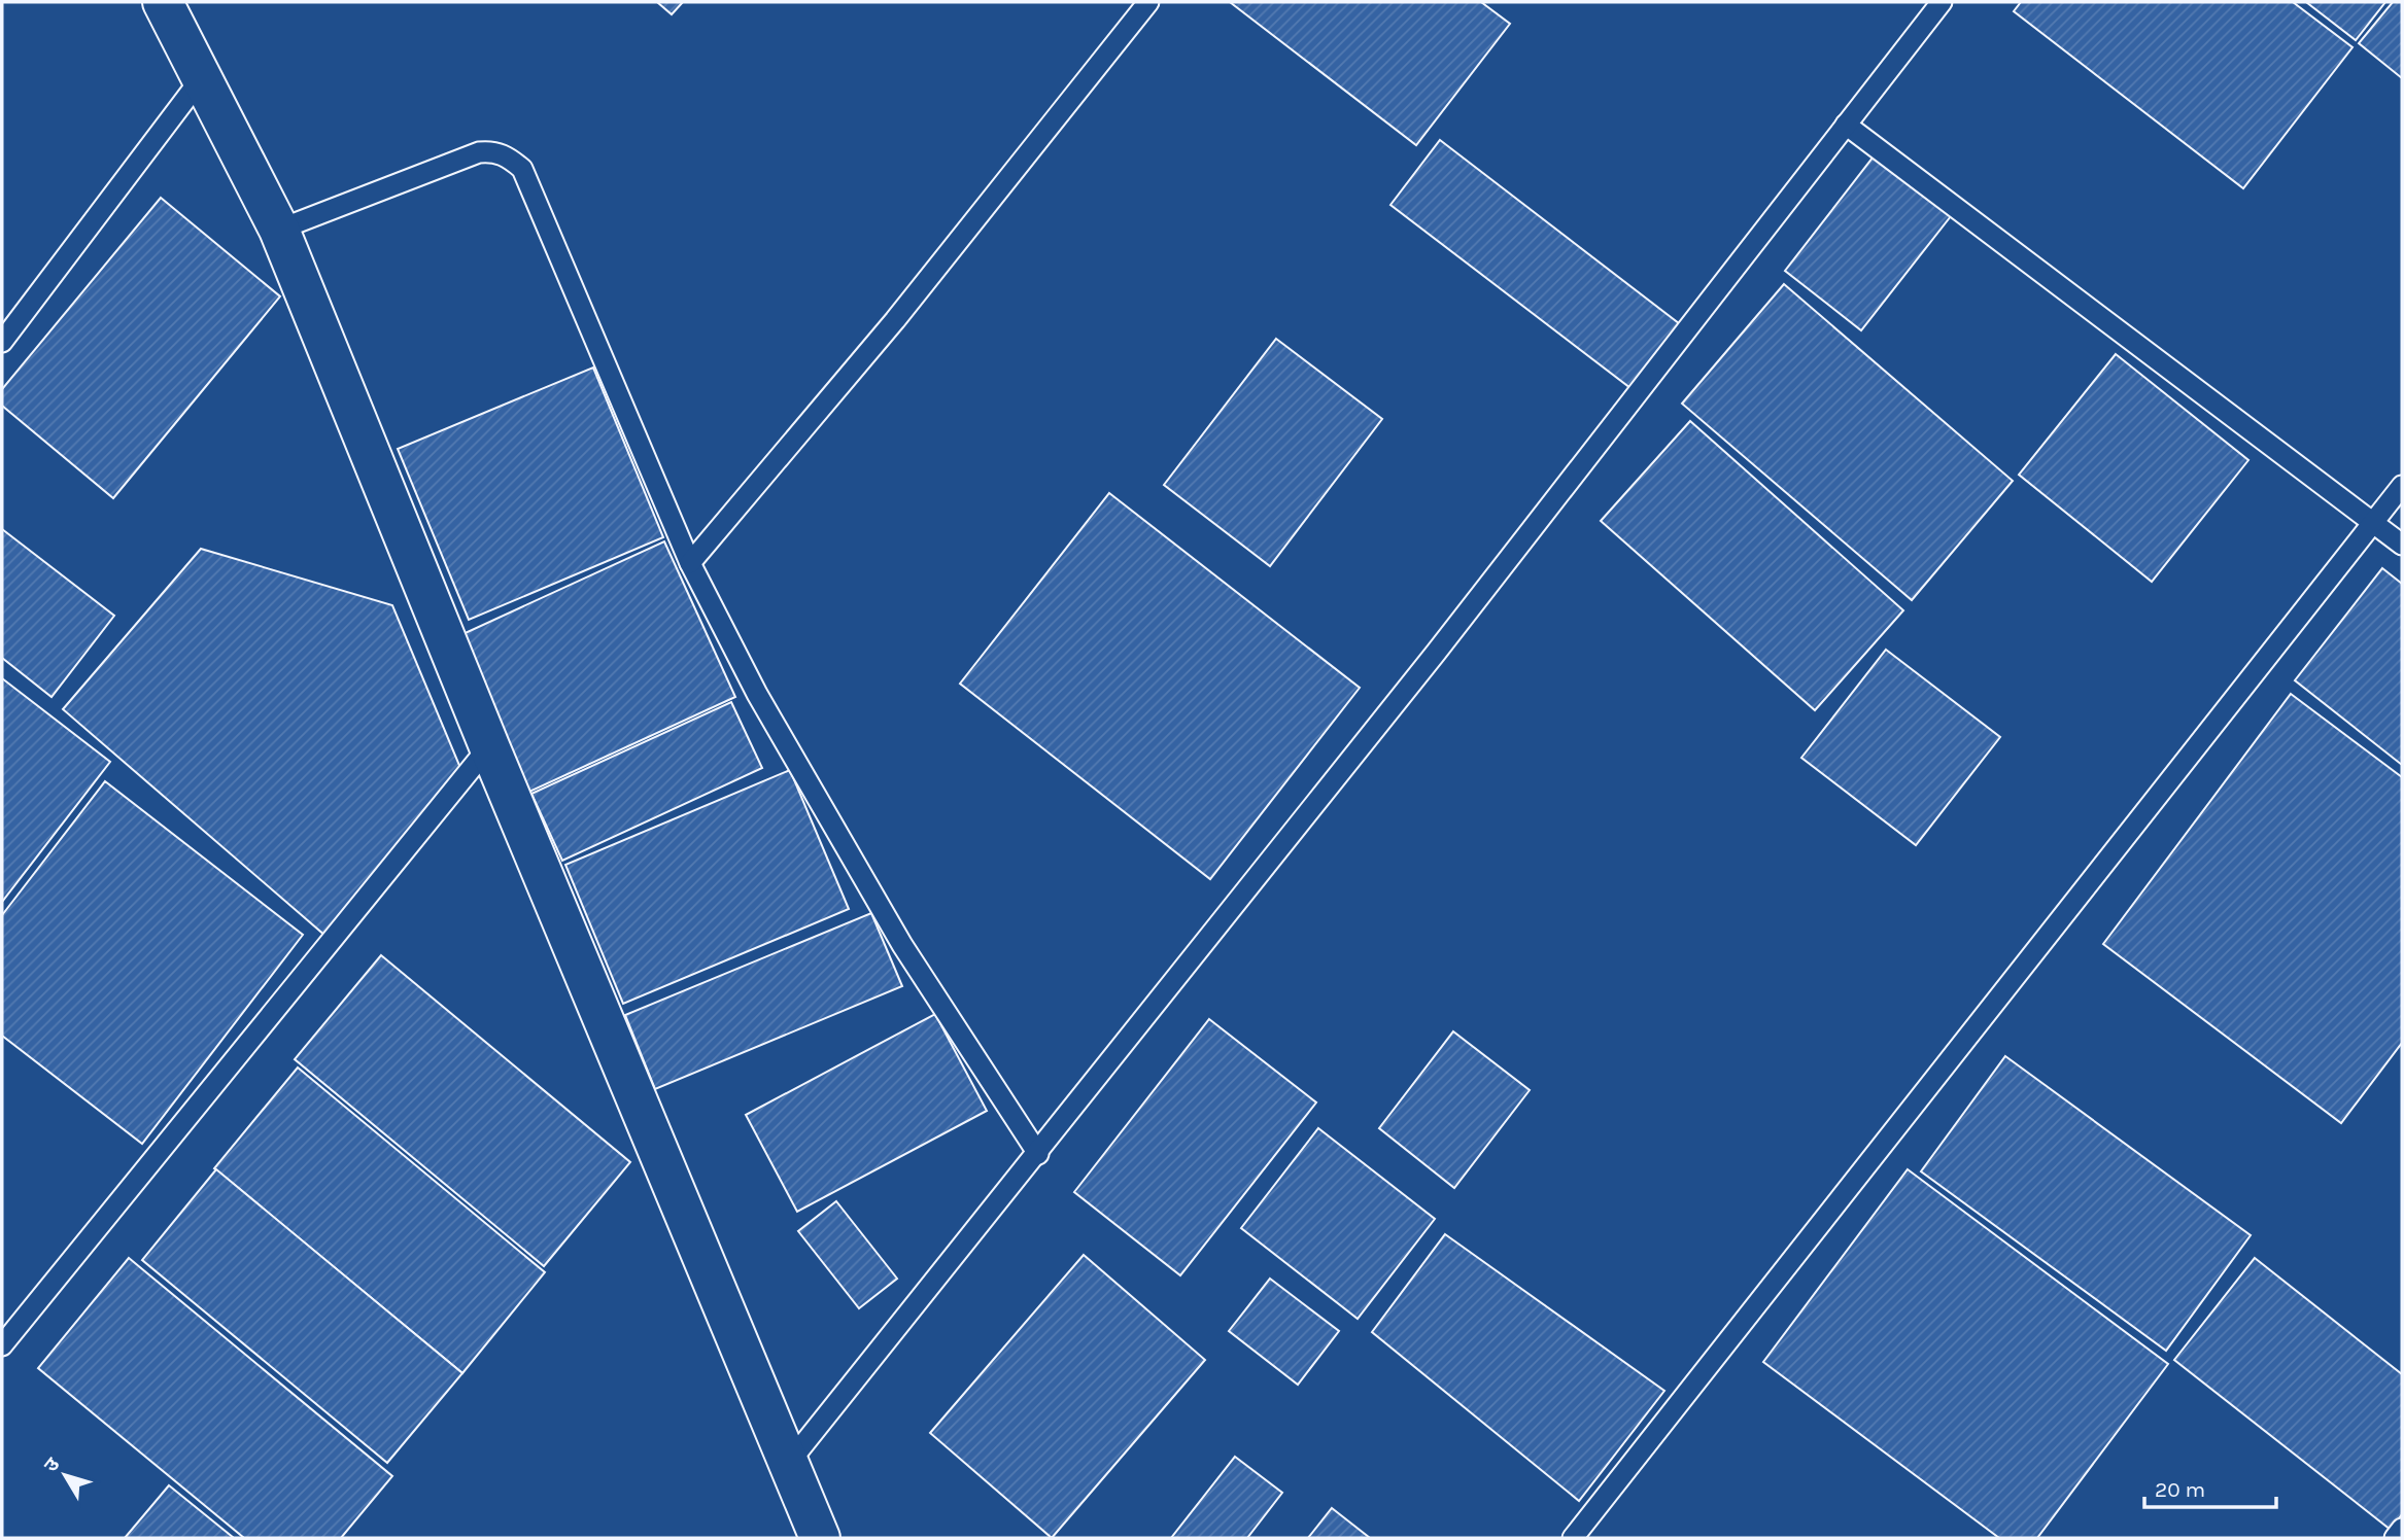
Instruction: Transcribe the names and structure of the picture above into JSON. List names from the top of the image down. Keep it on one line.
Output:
{"scale_bar":"20 m","north":"top left"}
